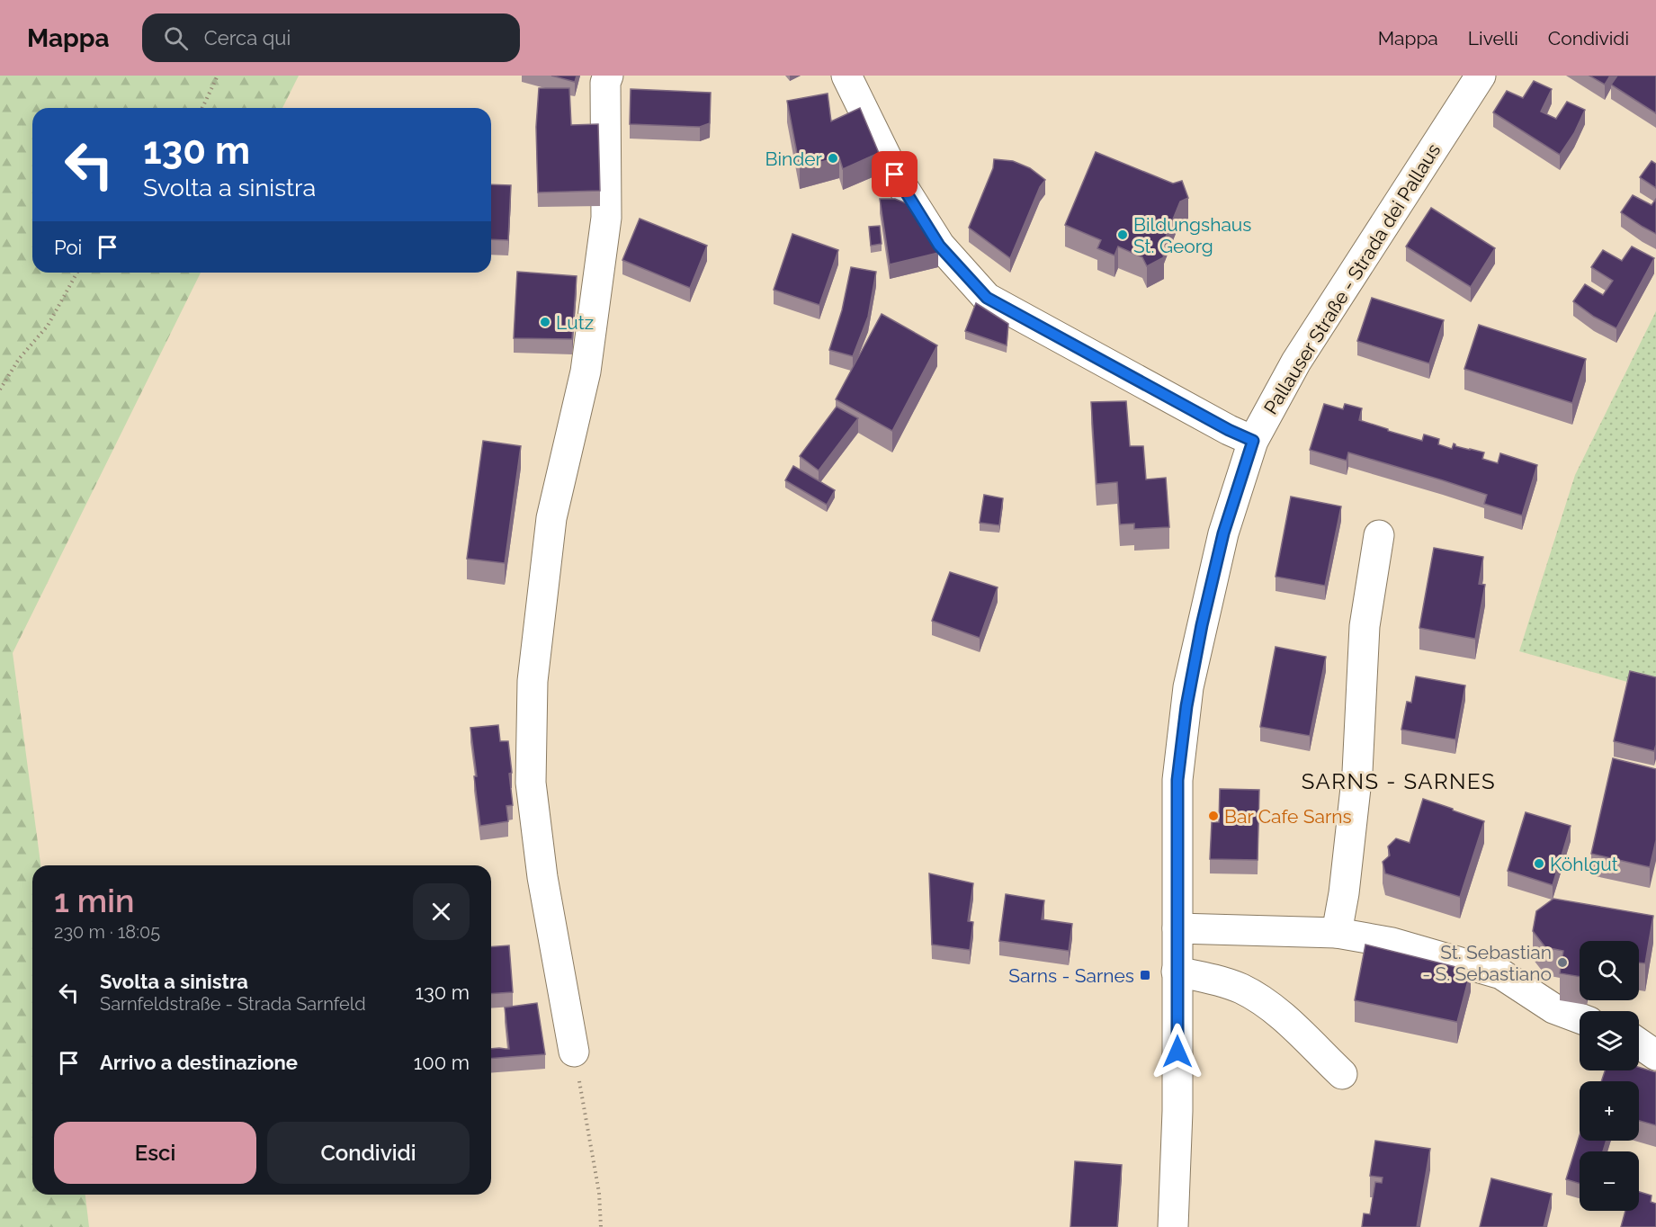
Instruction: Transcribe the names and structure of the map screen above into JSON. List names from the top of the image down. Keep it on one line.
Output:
{"streets":{"street":["Pallauser Straße - Strada dei Pallaus"]},"districts":["SARNS - SARNES"],"places":{"other":["Binder","Bildungshaus St. Georg","Lutz","Bar Cafe Sarns","Köhlgut","St. Sebastian - S. Sebastiano"],"transit":["Sarns - Sarnes"]},"page":{"header":"Mappa","search":"Cerca qui","nav":["Mappa","Livelli","Condividi"],"turn":["130 m","Svolta a sinistra"],"then":"Poi","heading":["1 min","230 m · 18:05"],"map_buttons":["+","−"],"list":[{"name":"Svolta a sinistra","note":"Sarnfeldstraße - Strada Sarnfeld","value":"130 m"},{"name":"Arrivo a destinazione","value":"100 m"}],"buttons":["Esci","Condividi"]}}
